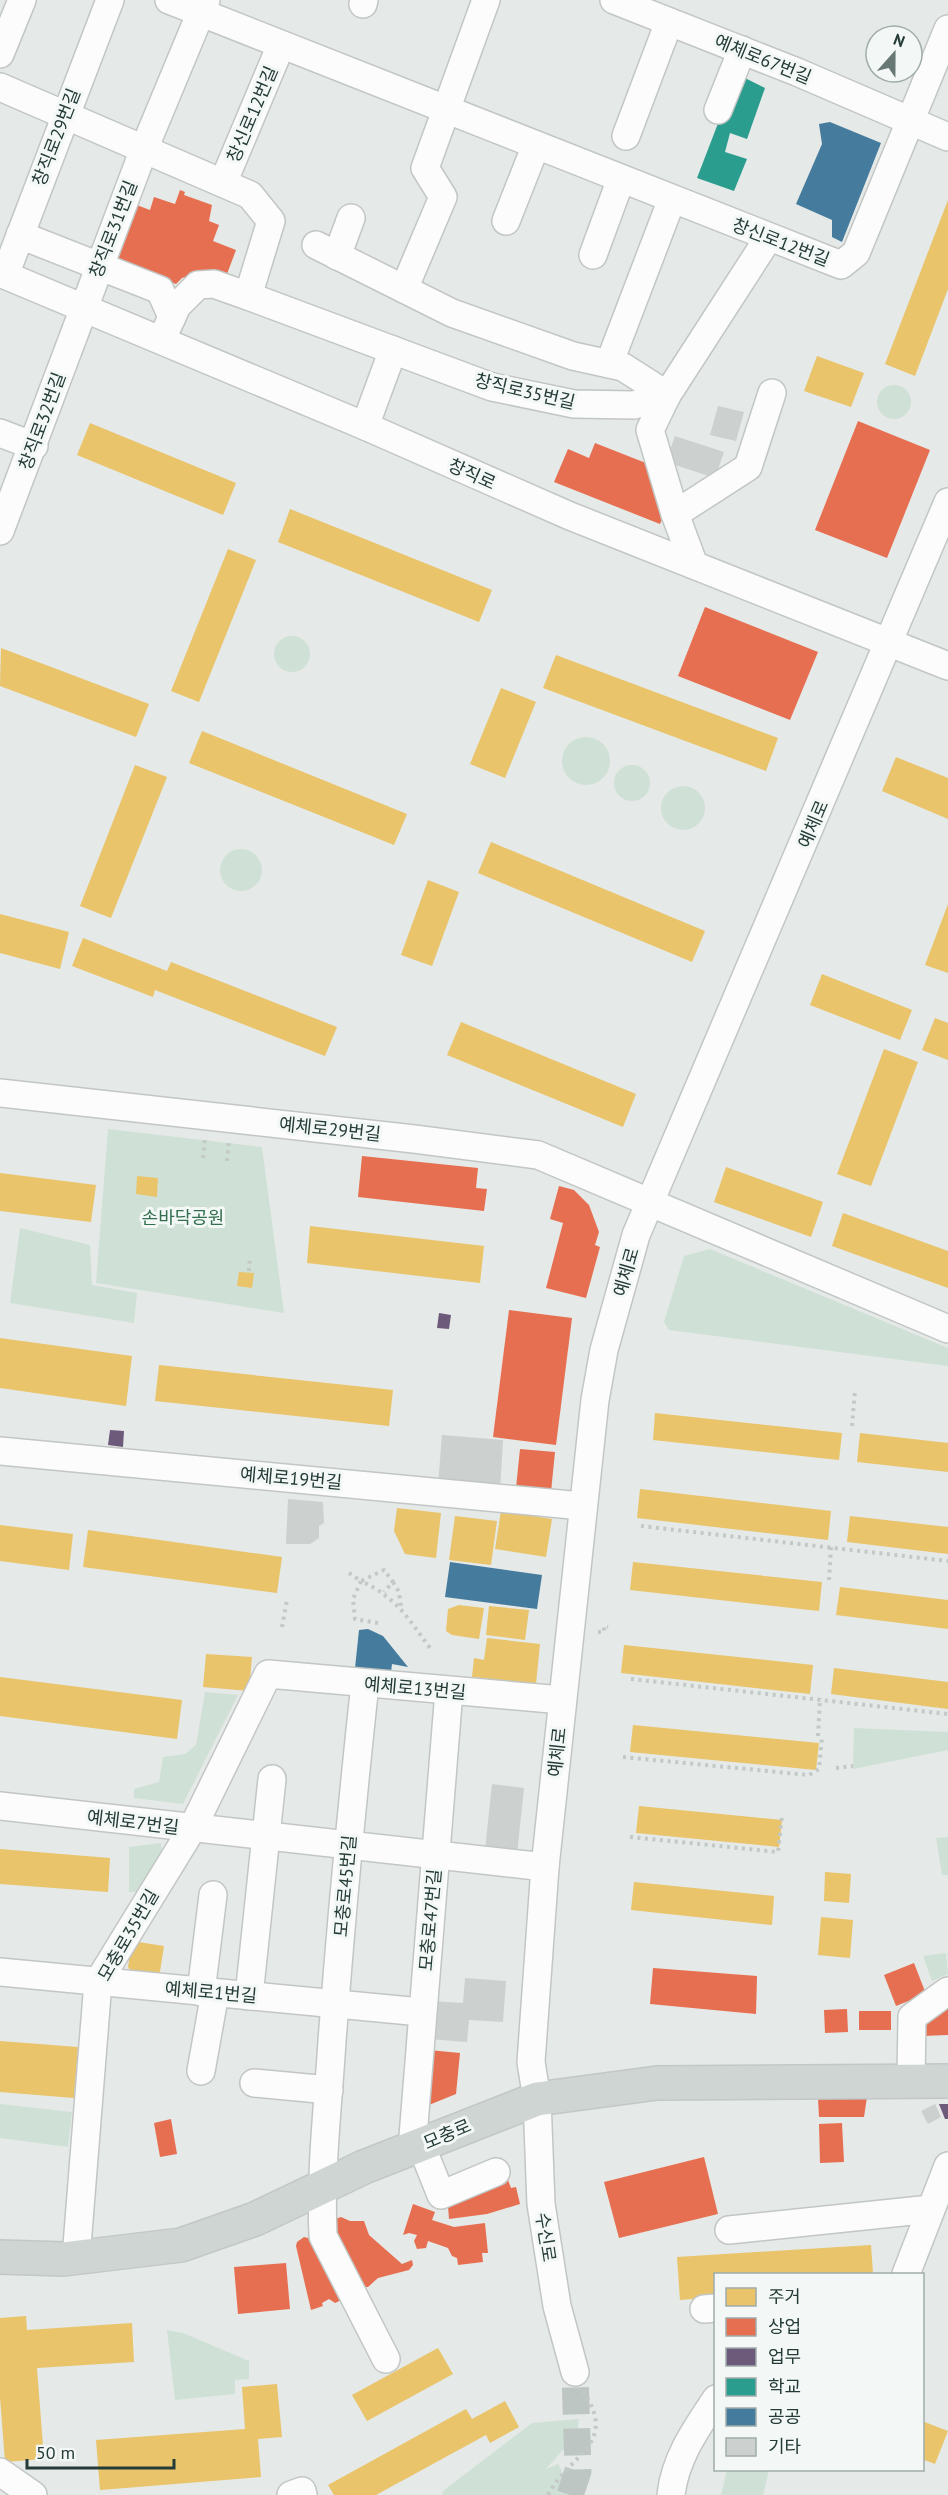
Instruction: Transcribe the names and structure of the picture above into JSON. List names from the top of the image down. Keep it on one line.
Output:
{"streets":{"main road":["모충로"],"street":["예체로67번길","창신로12번길","창직로29번길","창직로31번길","창직로35번길","창직로32번길","창직로","예체로","예체로29번길","예체로19번길","예체로13번길","예체로7번길","모충로45번길","모충로47번길","모충로35번길","예체로1번길","수신로"]},"crossings":[["예체로67번길","창신로12번길"],["창신로12번길","창직로31번길"],["창직로29번길","창직로"],["창직로31번길","창직로32번길"],["창직로31번길","창직로"],["창직로35번길","창직로"],["창직로32번길","창직로"],["창직로","예체로"],["예체로","예체로29번길"],["예체로","예체로19번길"],["예체로","예체로13번길"],["예체로","예체로7번길"],["예체로","모충로"],["예체로","수신로"],["예체로13번길","모충로45번길"],["예체로13번길","모충로47번길"],["예체로13번길","모충로35번길"],["예체로7번길","모충로45번길"],["예체로7번길","모충로47번길"],["예체로7번길","모충로35번길"],["모충로45번길","예체로1번길"],["모충로45번길","모충로"],["모충로47번길","예체로1번길"],["모충로47번길","모충로"],["모충로35번길","예체로1번길"],["모충로35번길","모충로"],["모충로","수신로"]],"parks":["손바닥공원"],"legend":["주거","상업","업무","학교","공공","기타"],"scale_bar":"50 m","north":"top"}
